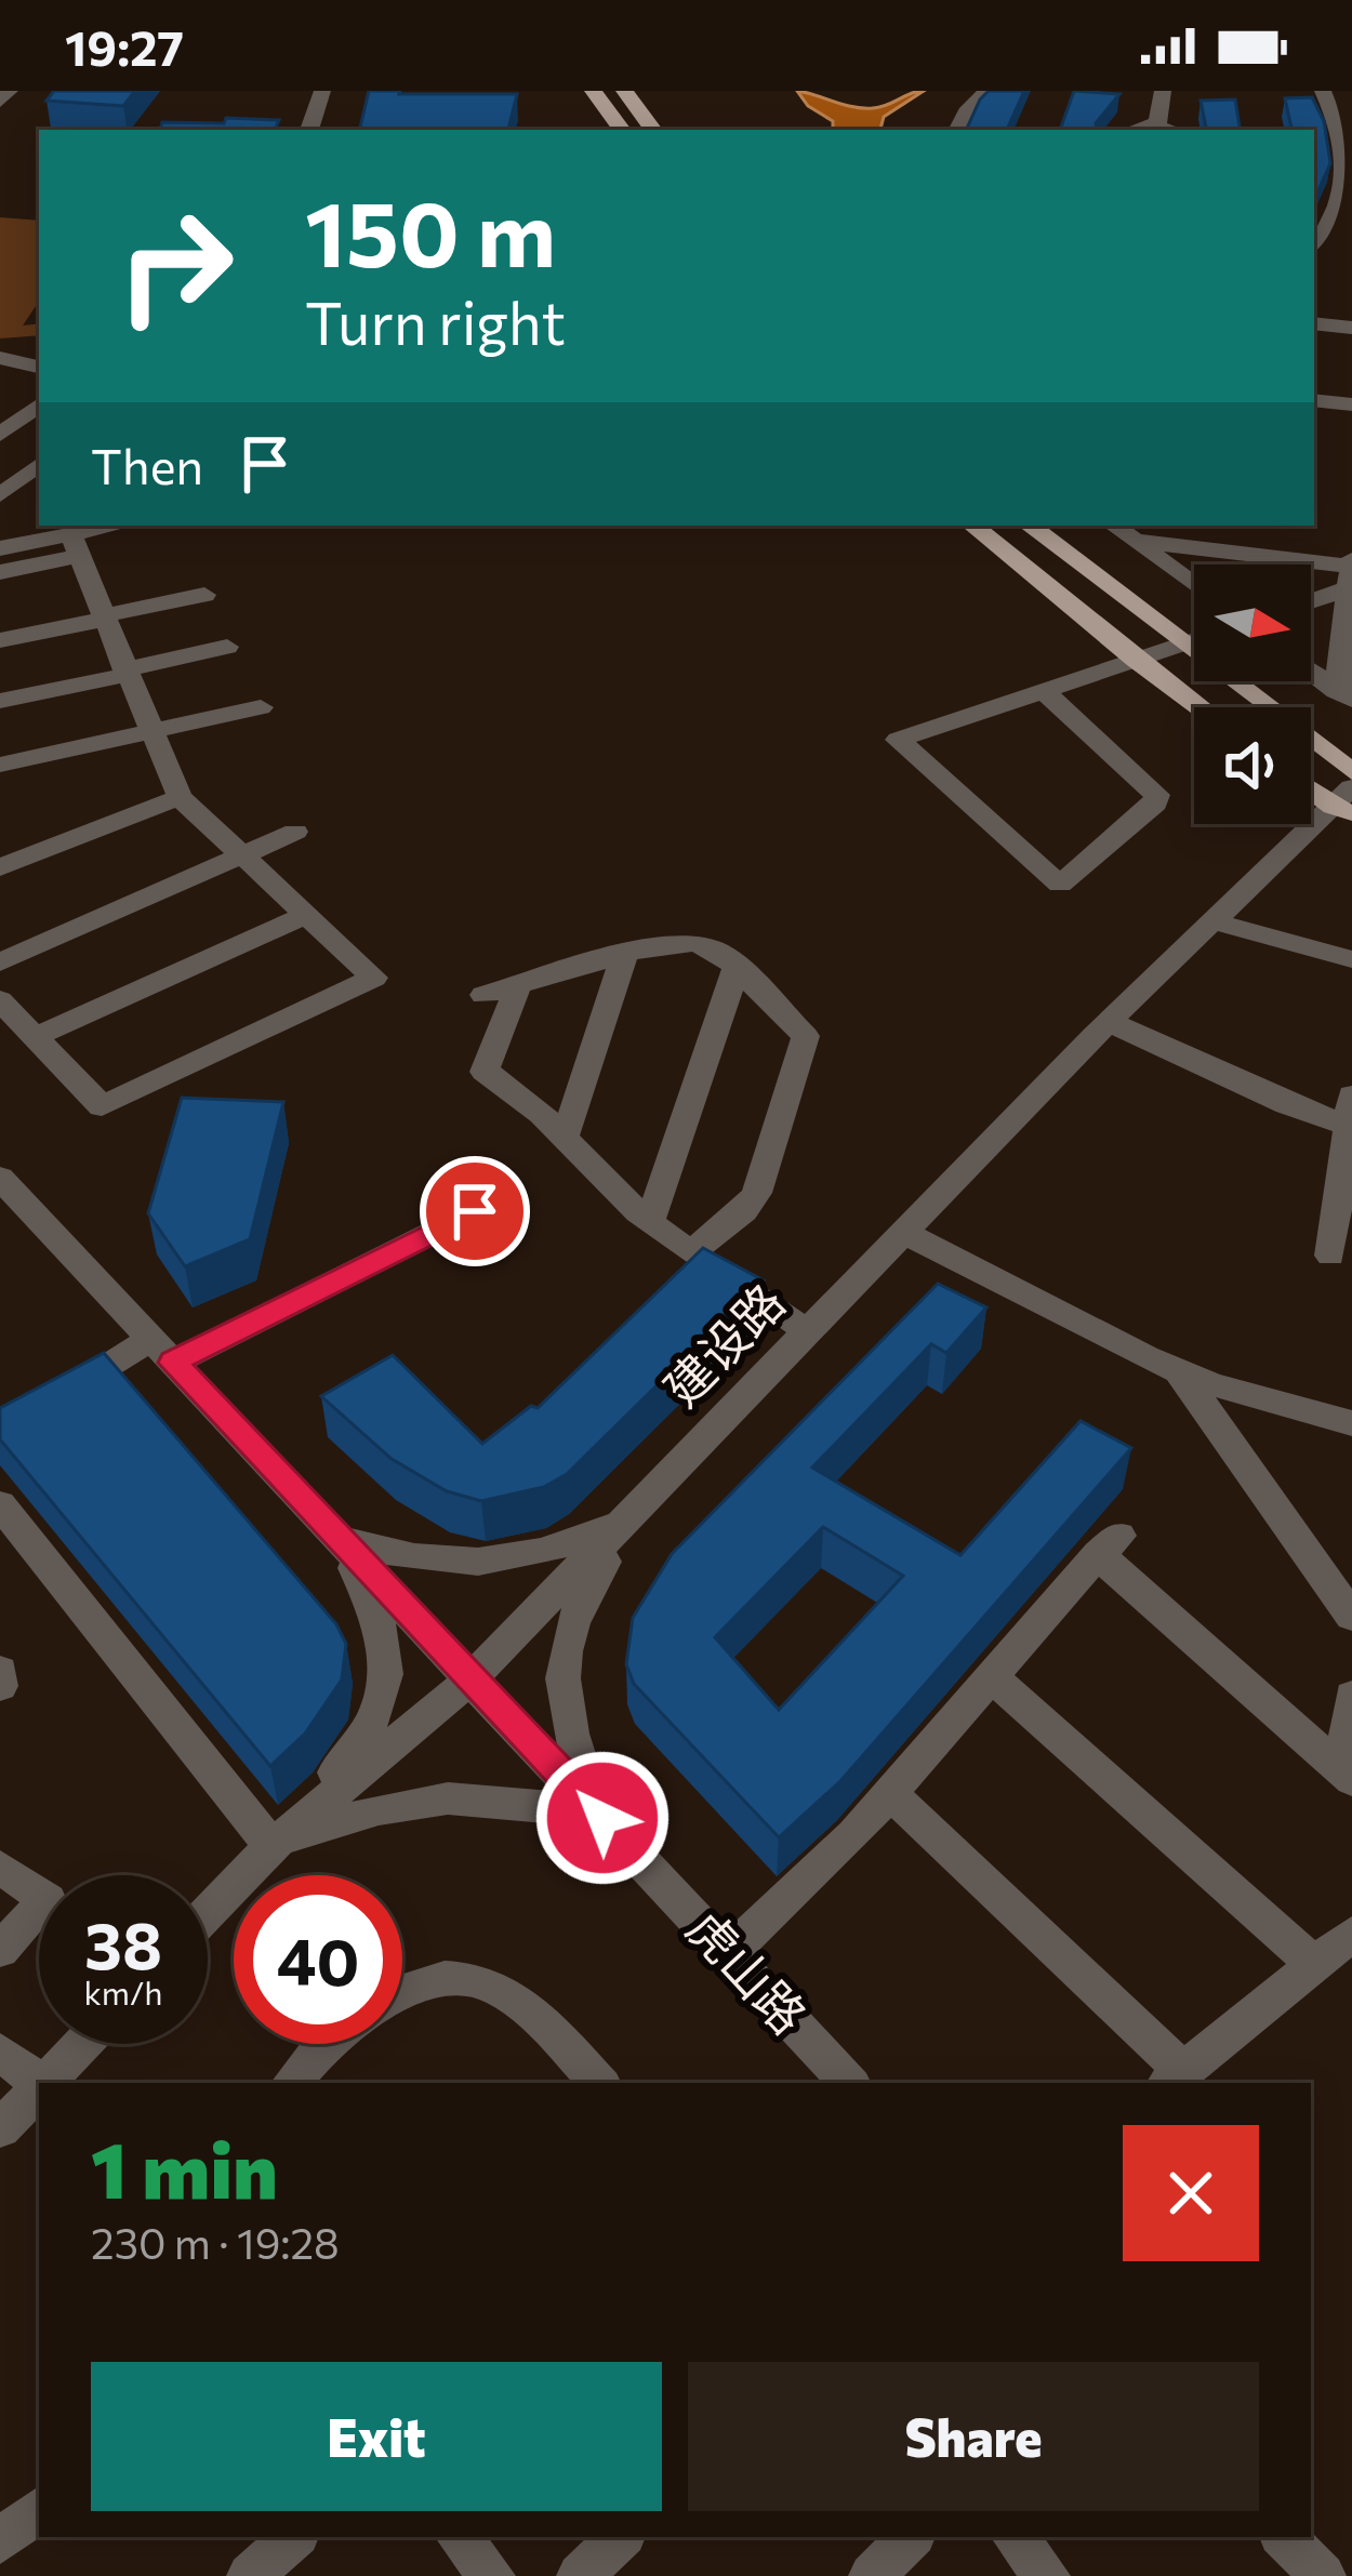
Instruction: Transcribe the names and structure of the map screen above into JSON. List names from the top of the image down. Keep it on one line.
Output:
{"streets":{"street":["建设路","虎山路"]},"crossings":[["建设路","虎山路"]],"north":"right","page":{"status":"19:27","turn":["150 m","Turn right"],"then":"Then","speed":"38 km/h","limit":"40","heading":["1 min","230 m · 19:28"],"buttons":["Exit","Share"]}}
